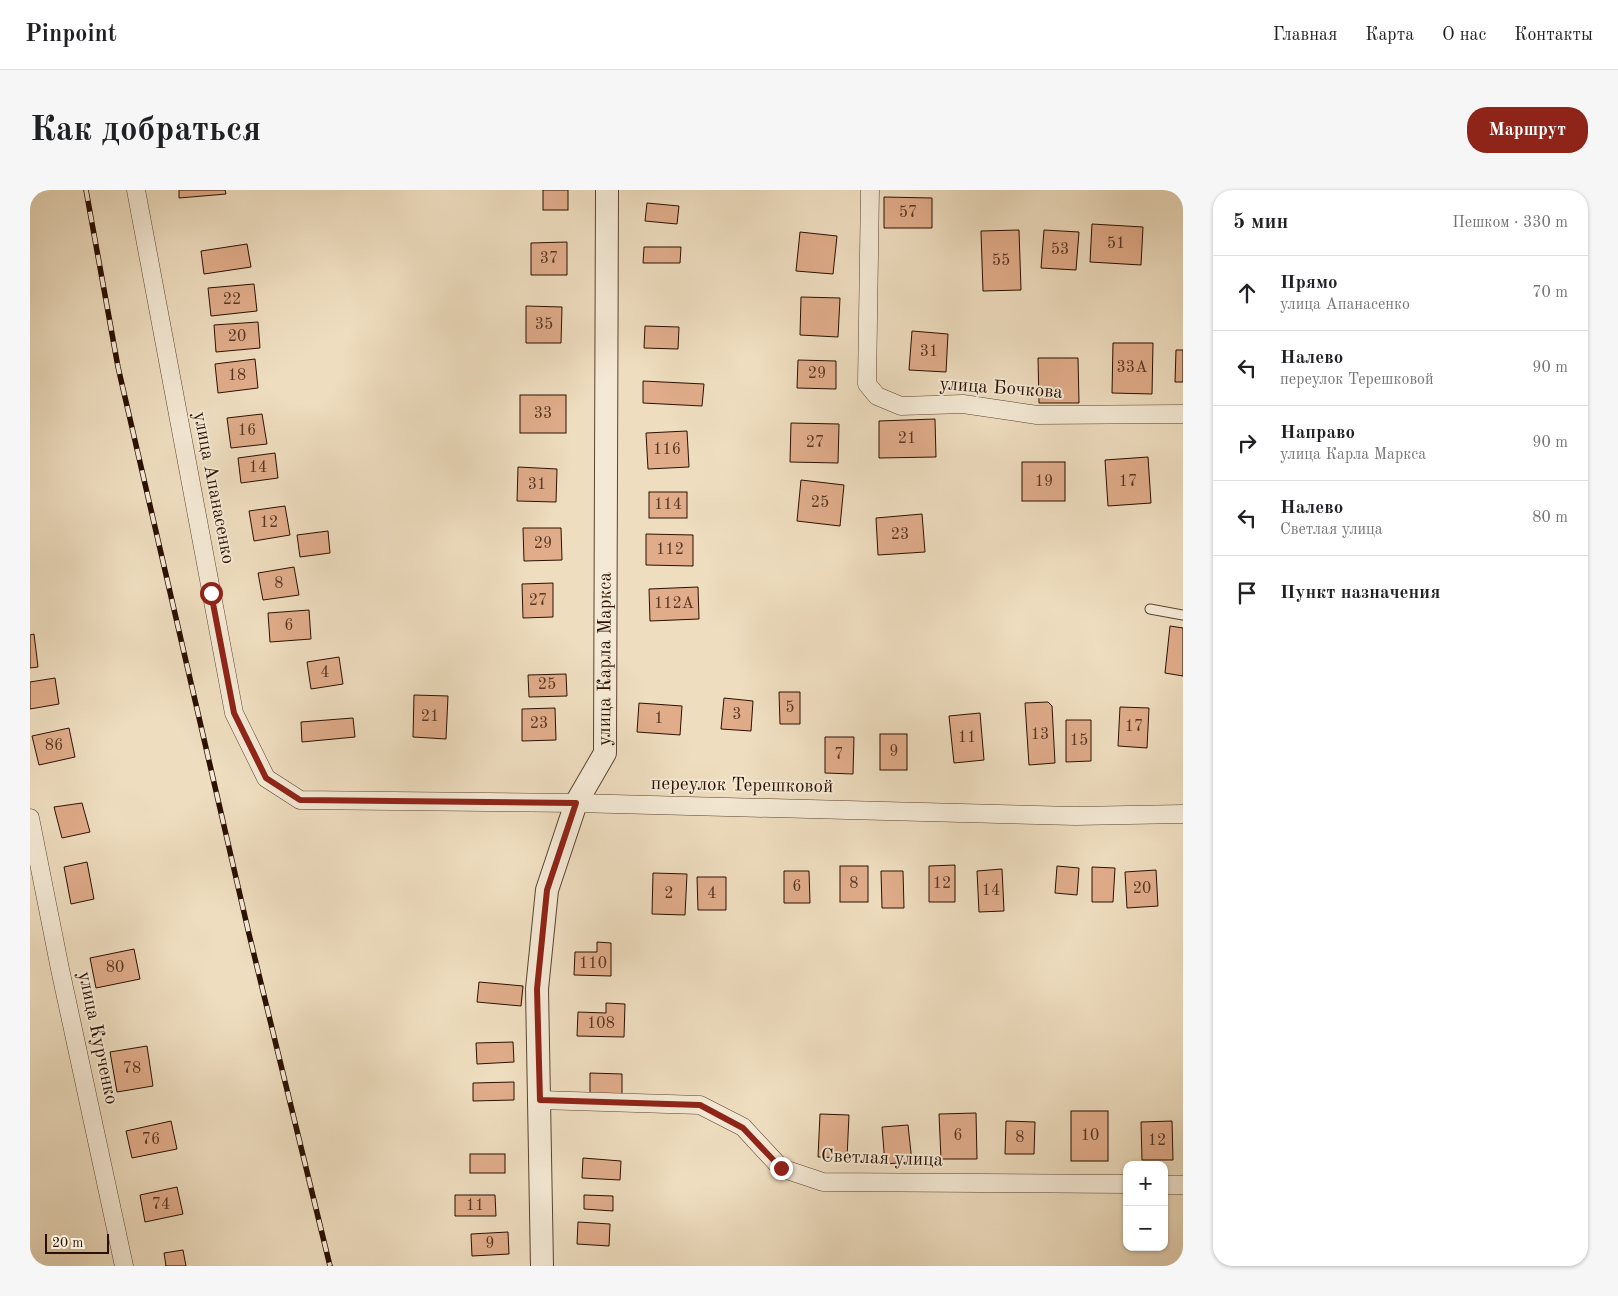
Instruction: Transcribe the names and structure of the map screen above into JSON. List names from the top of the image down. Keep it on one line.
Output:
{"streets":{"street":["улица Бочкова","улица Апанасенко","улица Карла Маркса","переулок Терешковой","улица Курченко","Светлая улица"]},"crossings":[["улица Апанасенко","переулок Терешковой"],["улица Карла Маркса","переулок Терешковой"],["улица Карла Маркса","Светлая улица"]],"house_numbers":["57","51","53","37","55","22","35","20","31","33А","29","18","33","16","21","27","116","14","19","17","31","25","114","12","23","29","112","8","27","112А","6","4","25","5","3","21","1","23","17","13","11","15","86","9","7","8","12","6","20","14","2","4","110","80","108","78","6","10","8","76","12","74","11","9"],"scale_bar":"20 m","page":{"header":"Pinpoint","nav":["Главная","Карта","О нас","Контакты"],"buttons":"Маршрут","title":"Как добраться","heading":["5 мин","Пешком · 330 m"],"list":[["Прямо","улица Апанасенко","70 m"],["Налево","переулок Терешковой","90 m"],["Направо","улица Карла Маркса","90 m"],["Налево","Светлая улица","80 m"],"Пункт назначения"],"map_buttons":["+","−"],"scale":"20 m"}}
